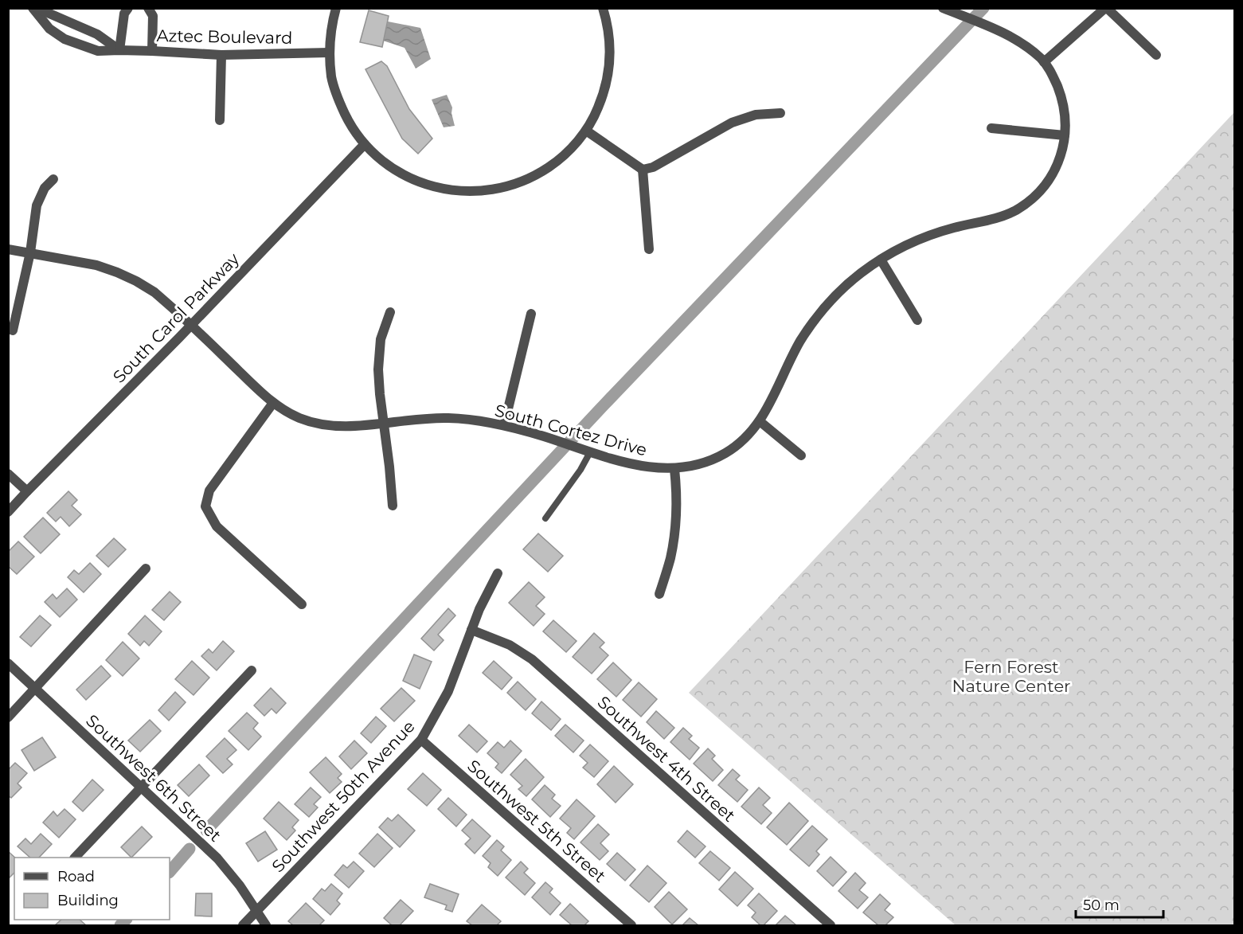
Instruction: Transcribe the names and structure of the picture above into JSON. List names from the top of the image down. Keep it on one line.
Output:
{"streets":{"street":["Aztec Boulevard","South Carol Parkway","South Cortez Drive","Southwest 4th Street","Southwest 6th Street","Southwest 50th Avenue","Southwest 5th Street"]},"crossings":[["South Carol Parkway","South Cortez Drive"],["Southwest 4th Street","Southwest 50th Avenue"],["Southwest 6th Street","Southwest 50th Avenue"],["Southwest 50th Avenue","Southwest 5th Street"]],"parks":["Fern Forest Nature Center"],"legend":["Road","Building"],"scale_bar":"50 m"}
